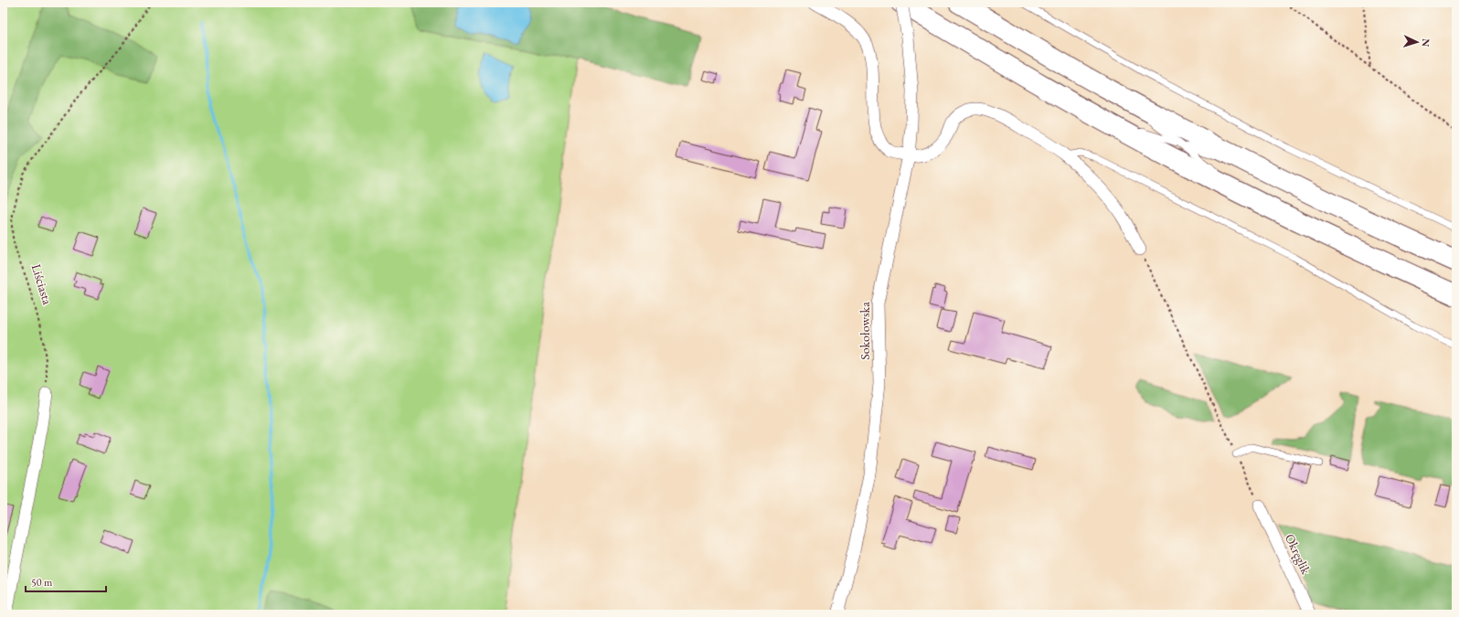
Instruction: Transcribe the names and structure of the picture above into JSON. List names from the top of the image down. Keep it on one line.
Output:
{"streets":{"street":["Sokołowska","Okręglik"],"path":["Liściasta"]},"scale_bar":"50 m","north":"right"}
